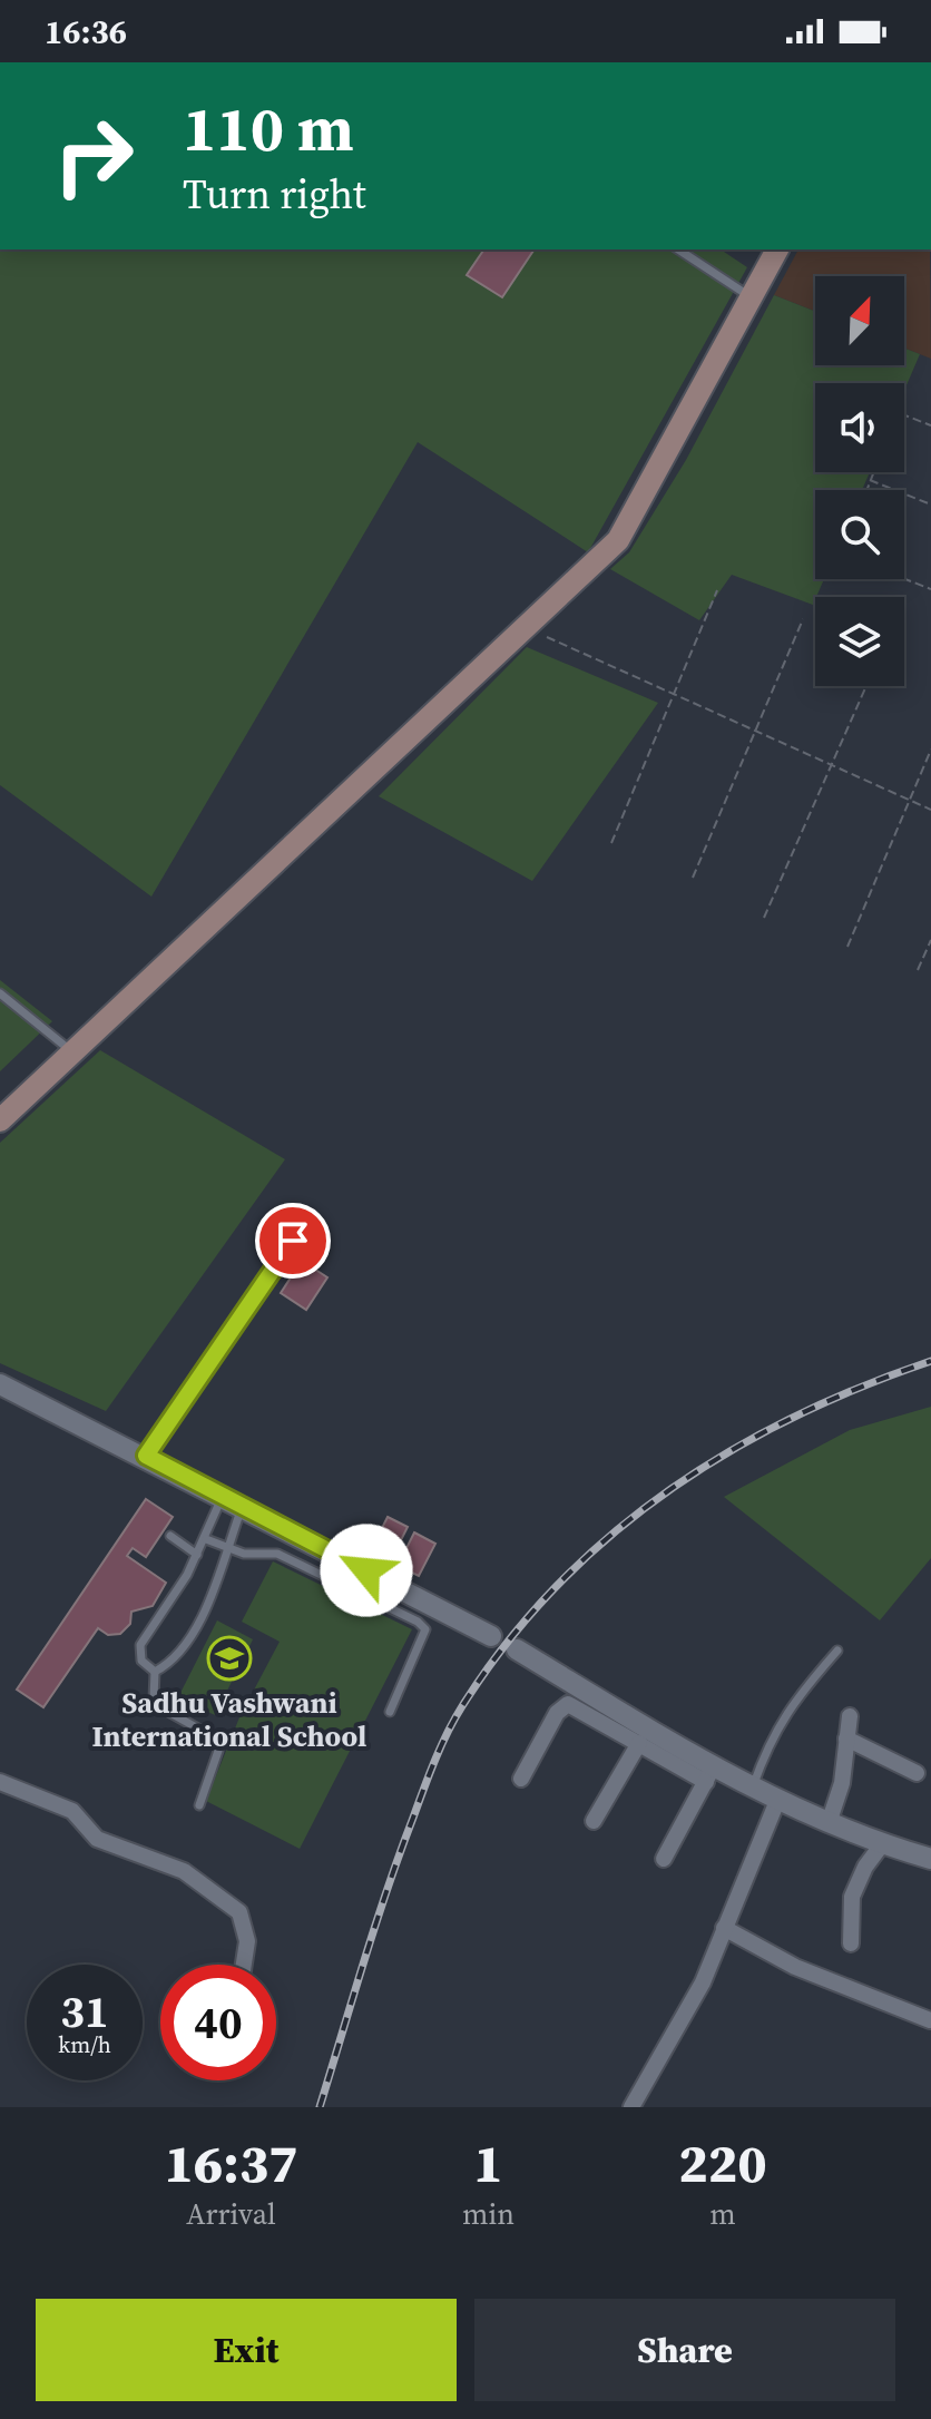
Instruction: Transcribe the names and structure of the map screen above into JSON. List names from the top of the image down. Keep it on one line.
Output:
{"places":{"school or university":["Sadhu Vashwani International School"]},"north":"top right","page":{"status":"16:36","turn":["110 m","Turn right"],"speed":"31 km/h","limit":"40","eta":["16:37","Arrival","1","min","220","m"],"buttons":["Exit","Share"]}}
